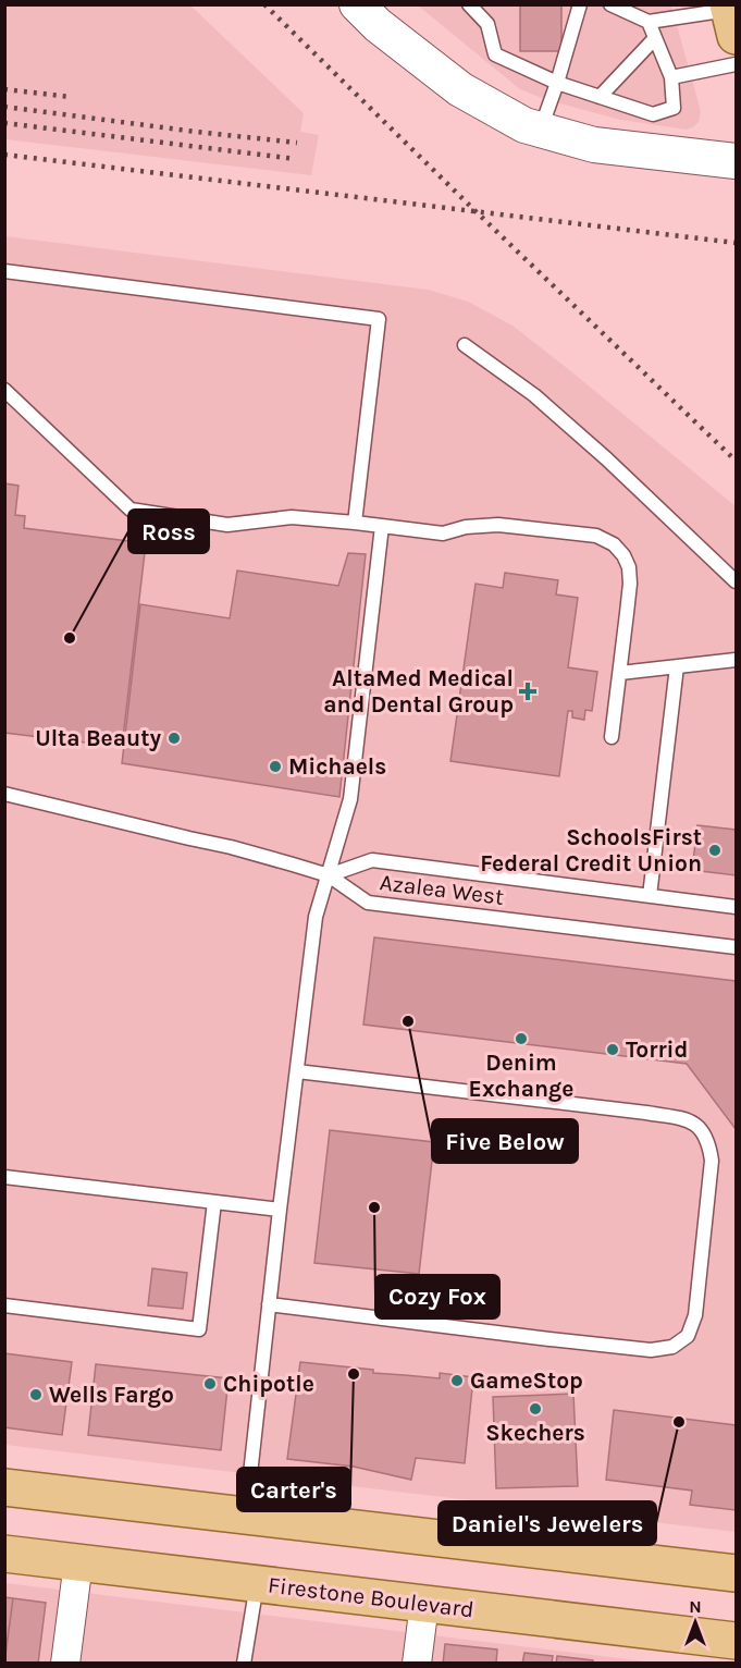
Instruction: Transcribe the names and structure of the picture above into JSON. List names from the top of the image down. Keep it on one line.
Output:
{"streets":{"main road":["Firestone Boulevard"],"lane":["Azalea West"]},"places":{"other":["Ross","Ulta Beauty","Michaels","SchoolsFirst Federal Credit Union","Five Below","Denim Exchange","Torrid","Cozy Fox","Carter's","GameStop","Chipotle","Wells Fargo","Skechers","Daniel's Jewelers"],"health":["AltaMed Medical and Dental Group"]},"north":"top"}
